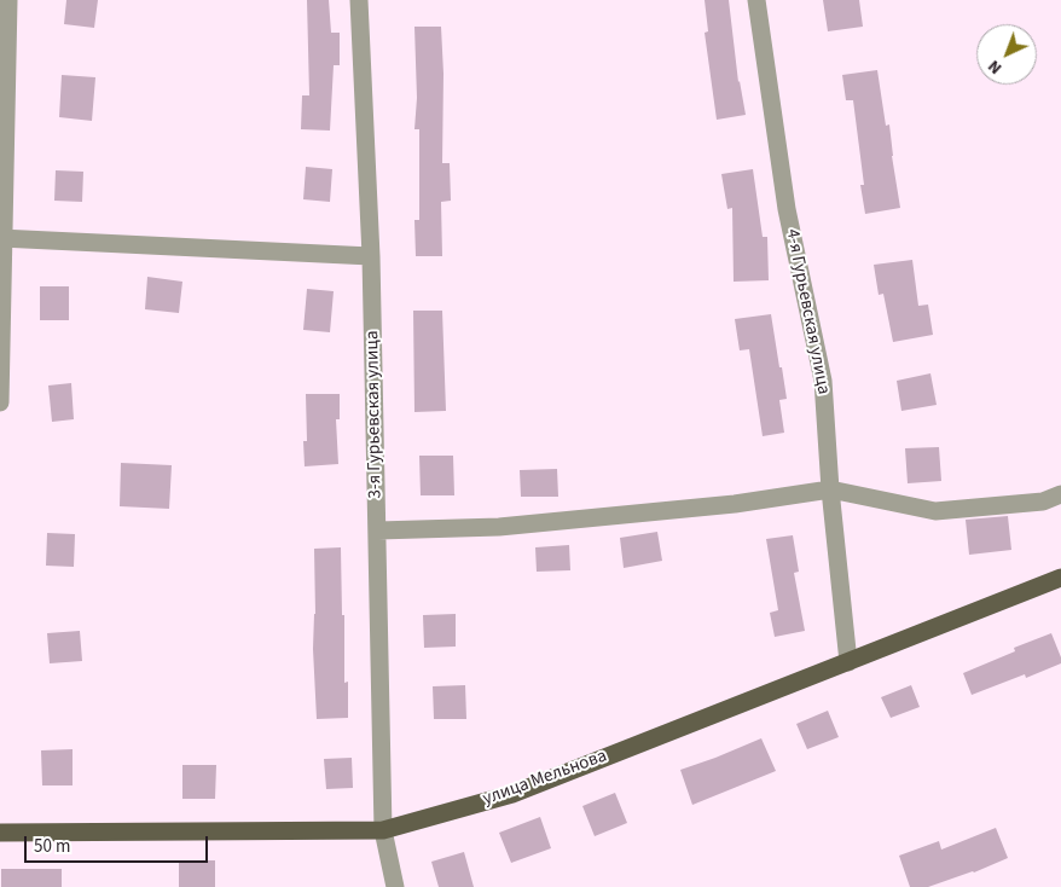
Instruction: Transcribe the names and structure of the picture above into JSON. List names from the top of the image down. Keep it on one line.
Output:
{"streets":{"main road":["улица Мельнова"],"street":["4-я Гурьевская улица","3-я Гурьевская улица"]},"crossings":[["4-я Гурьевская улица","улица Мельнова"],["3-я Гурьевская улица","улица Мельнова"]],"scale_bar":"50 m","north":"bottom left"}
